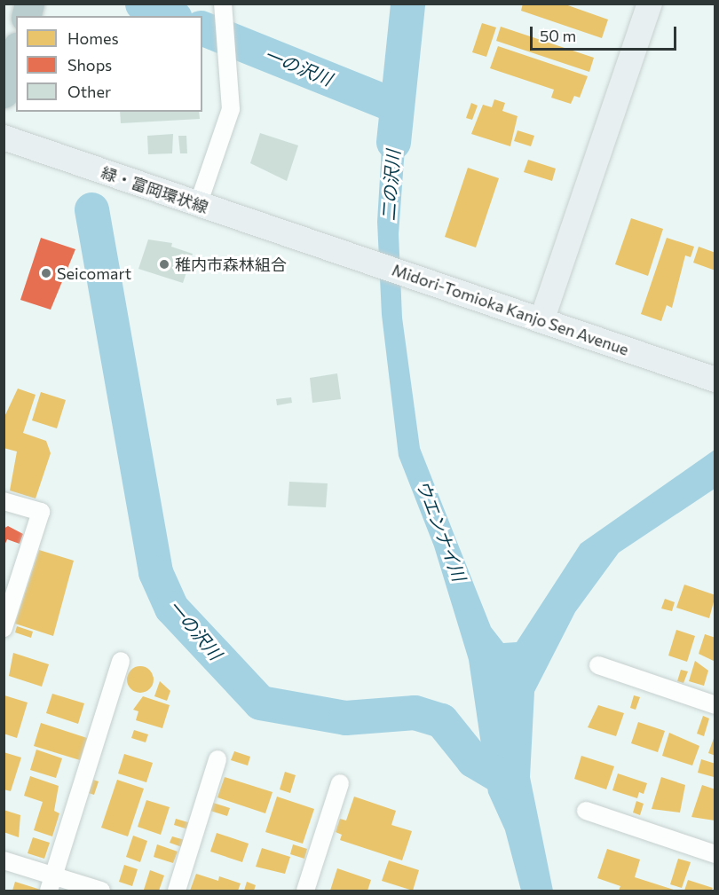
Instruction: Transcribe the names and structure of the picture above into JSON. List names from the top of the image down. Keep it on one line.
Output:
{"streets":{"street":["緑・富岡環状線","Midori-Tomioka Kanjo Sen Avenue"]},"crossings":[["緑・富岡環状線","Midori-Tomioka Kanjo Sen Avenue"]],"water":["一の沢川","二の沢川","ウエンナイ川"],"places":["稚内市森林組合","Seicomart"],"legend":["Homes","Shops","Other"],"scale_bar":"50 m"}
